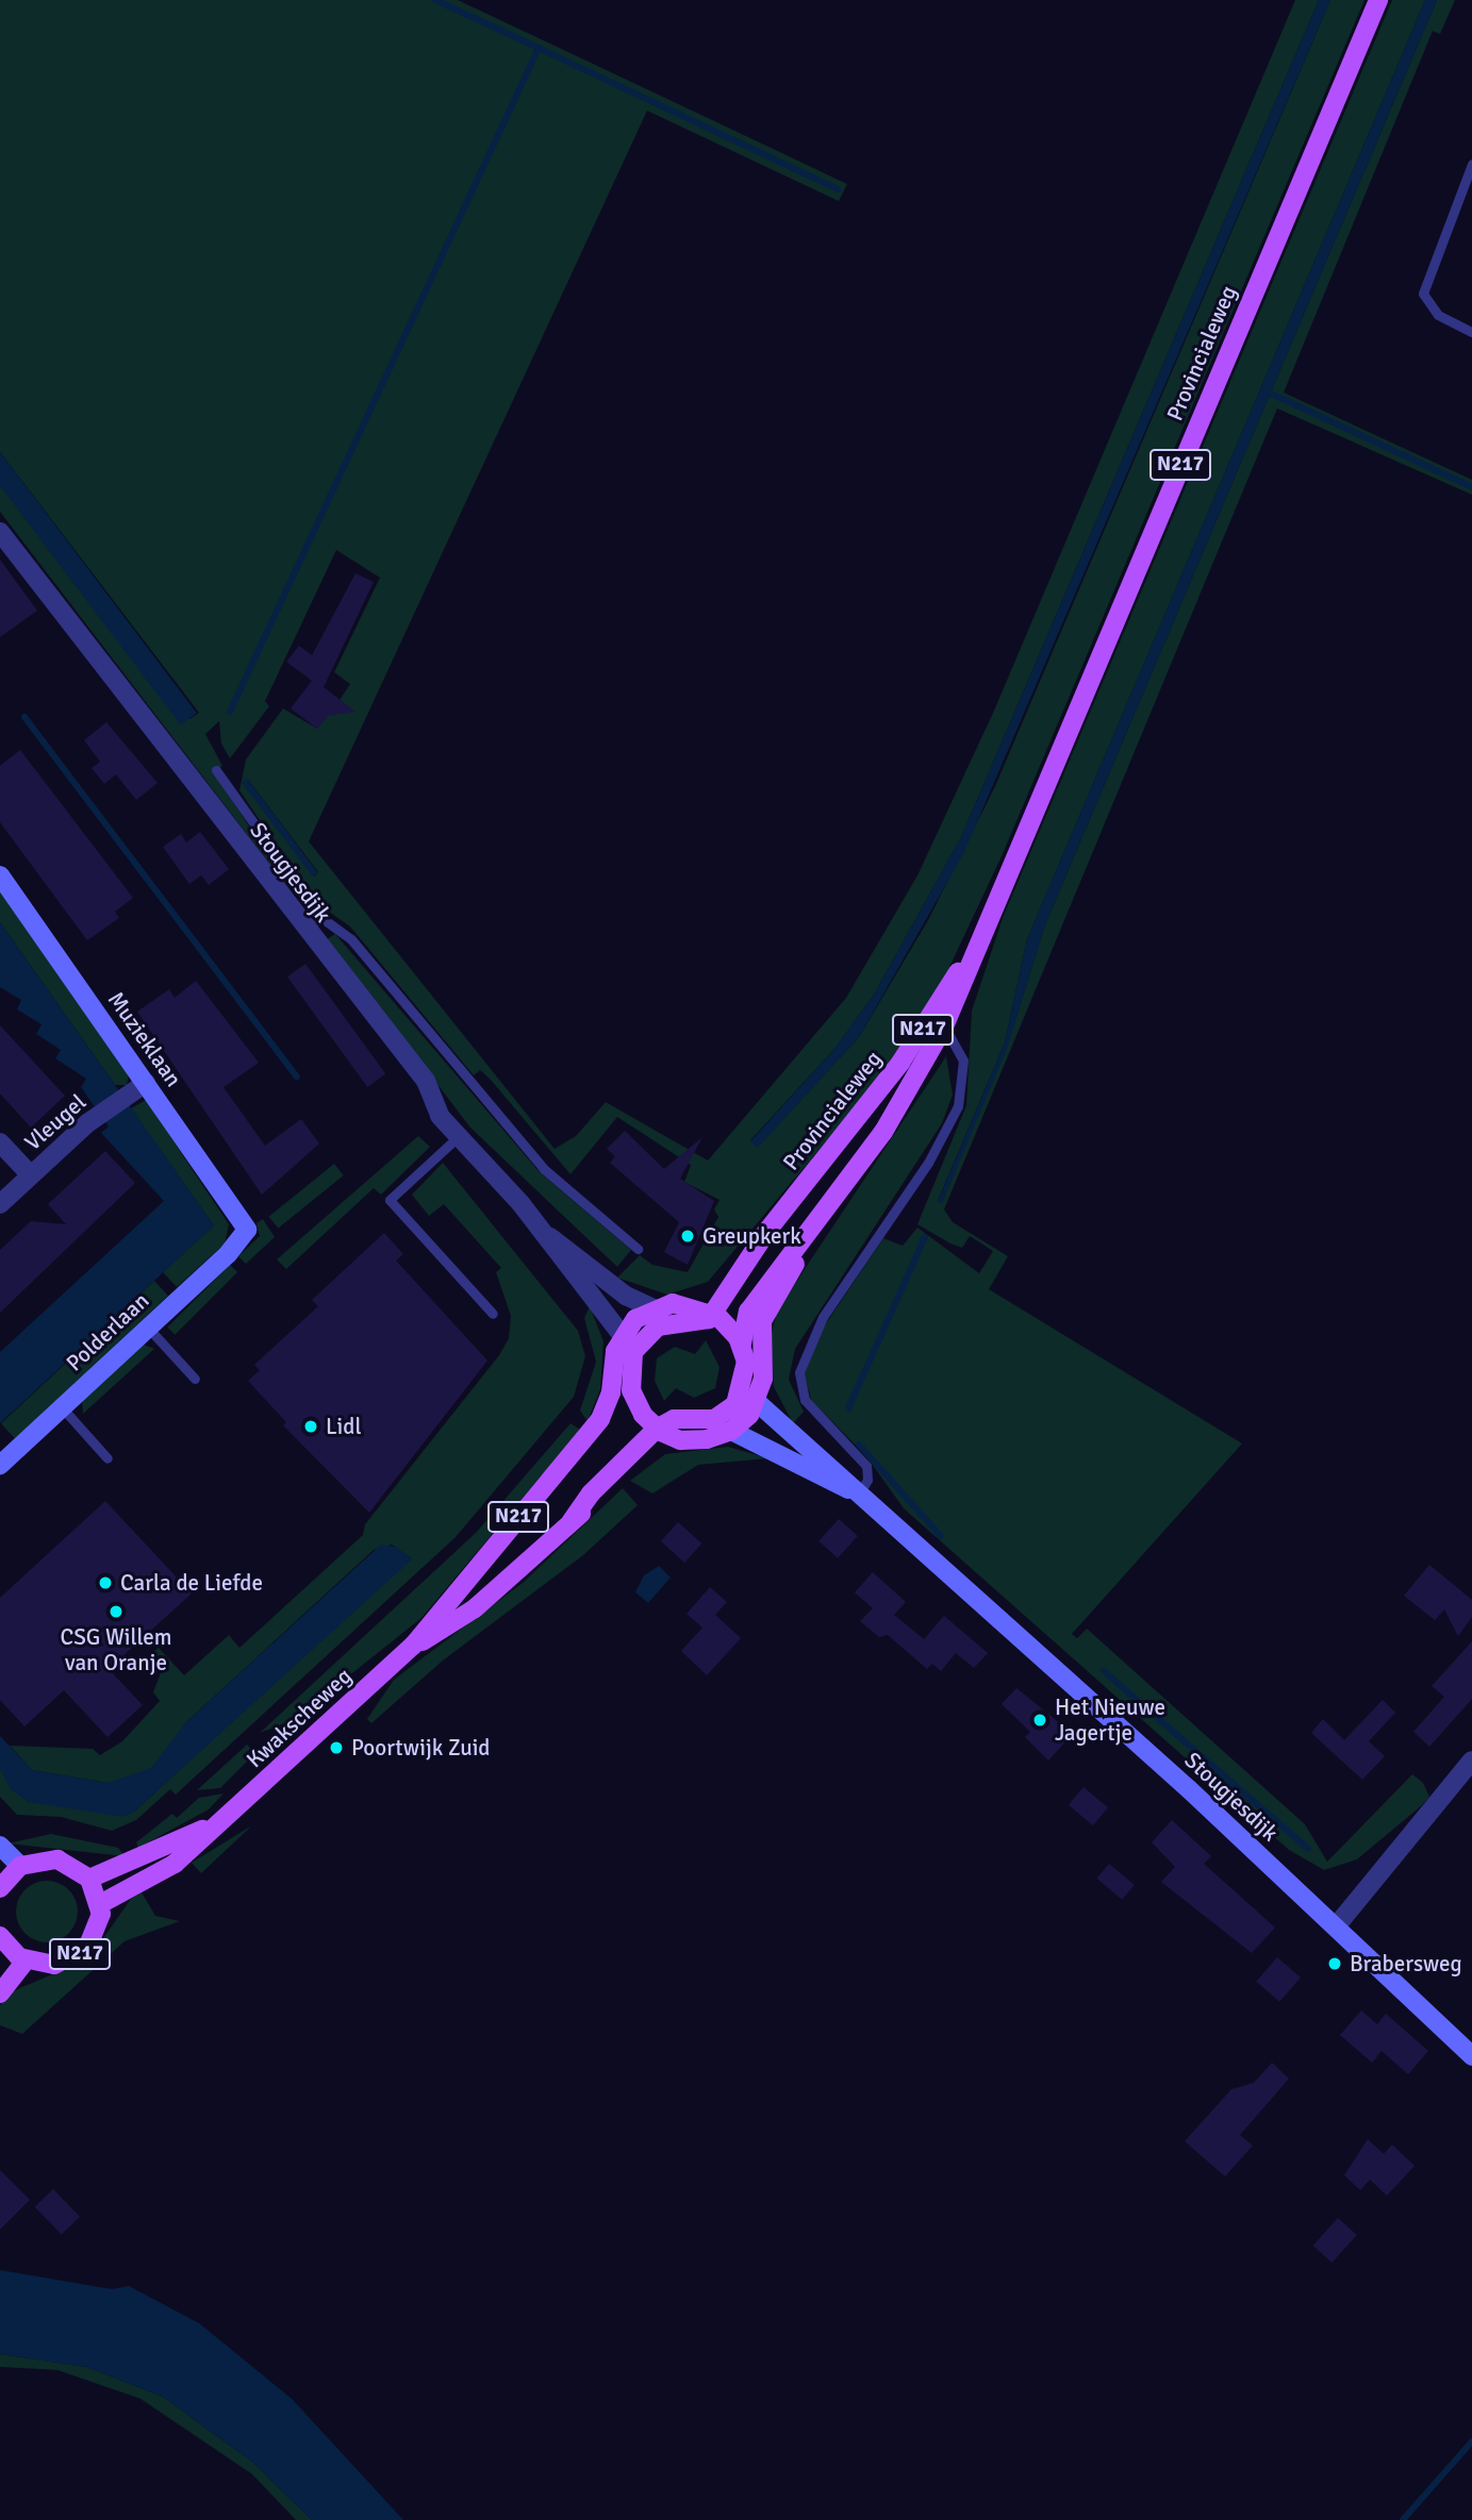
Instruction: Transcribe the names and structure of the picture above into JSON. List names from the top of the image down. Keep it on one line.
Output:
{"streets":{"main road":["Provincialeweg","N217","Kwakscheweg"],"street":["Stougjesdijk","Muzieklaan","Vleugel","Polderlaan"]},"crossings":[["Provincialeweg","N217"],["Provincialeweg","Stougjesdijk"],["N217","Kwakscheweg"],["Stougjesdijk","Kwakscheweg"],["Muzieklaan","Vleugel"],["Muzieklaan","Polderlaan"]],"places":["Greupkerk","Lidl","Carla de Liefde","CSG Willem van Oranje","Het Nieuwe Jagertje","Poortwijk Zuid","Brabersweg"]}
